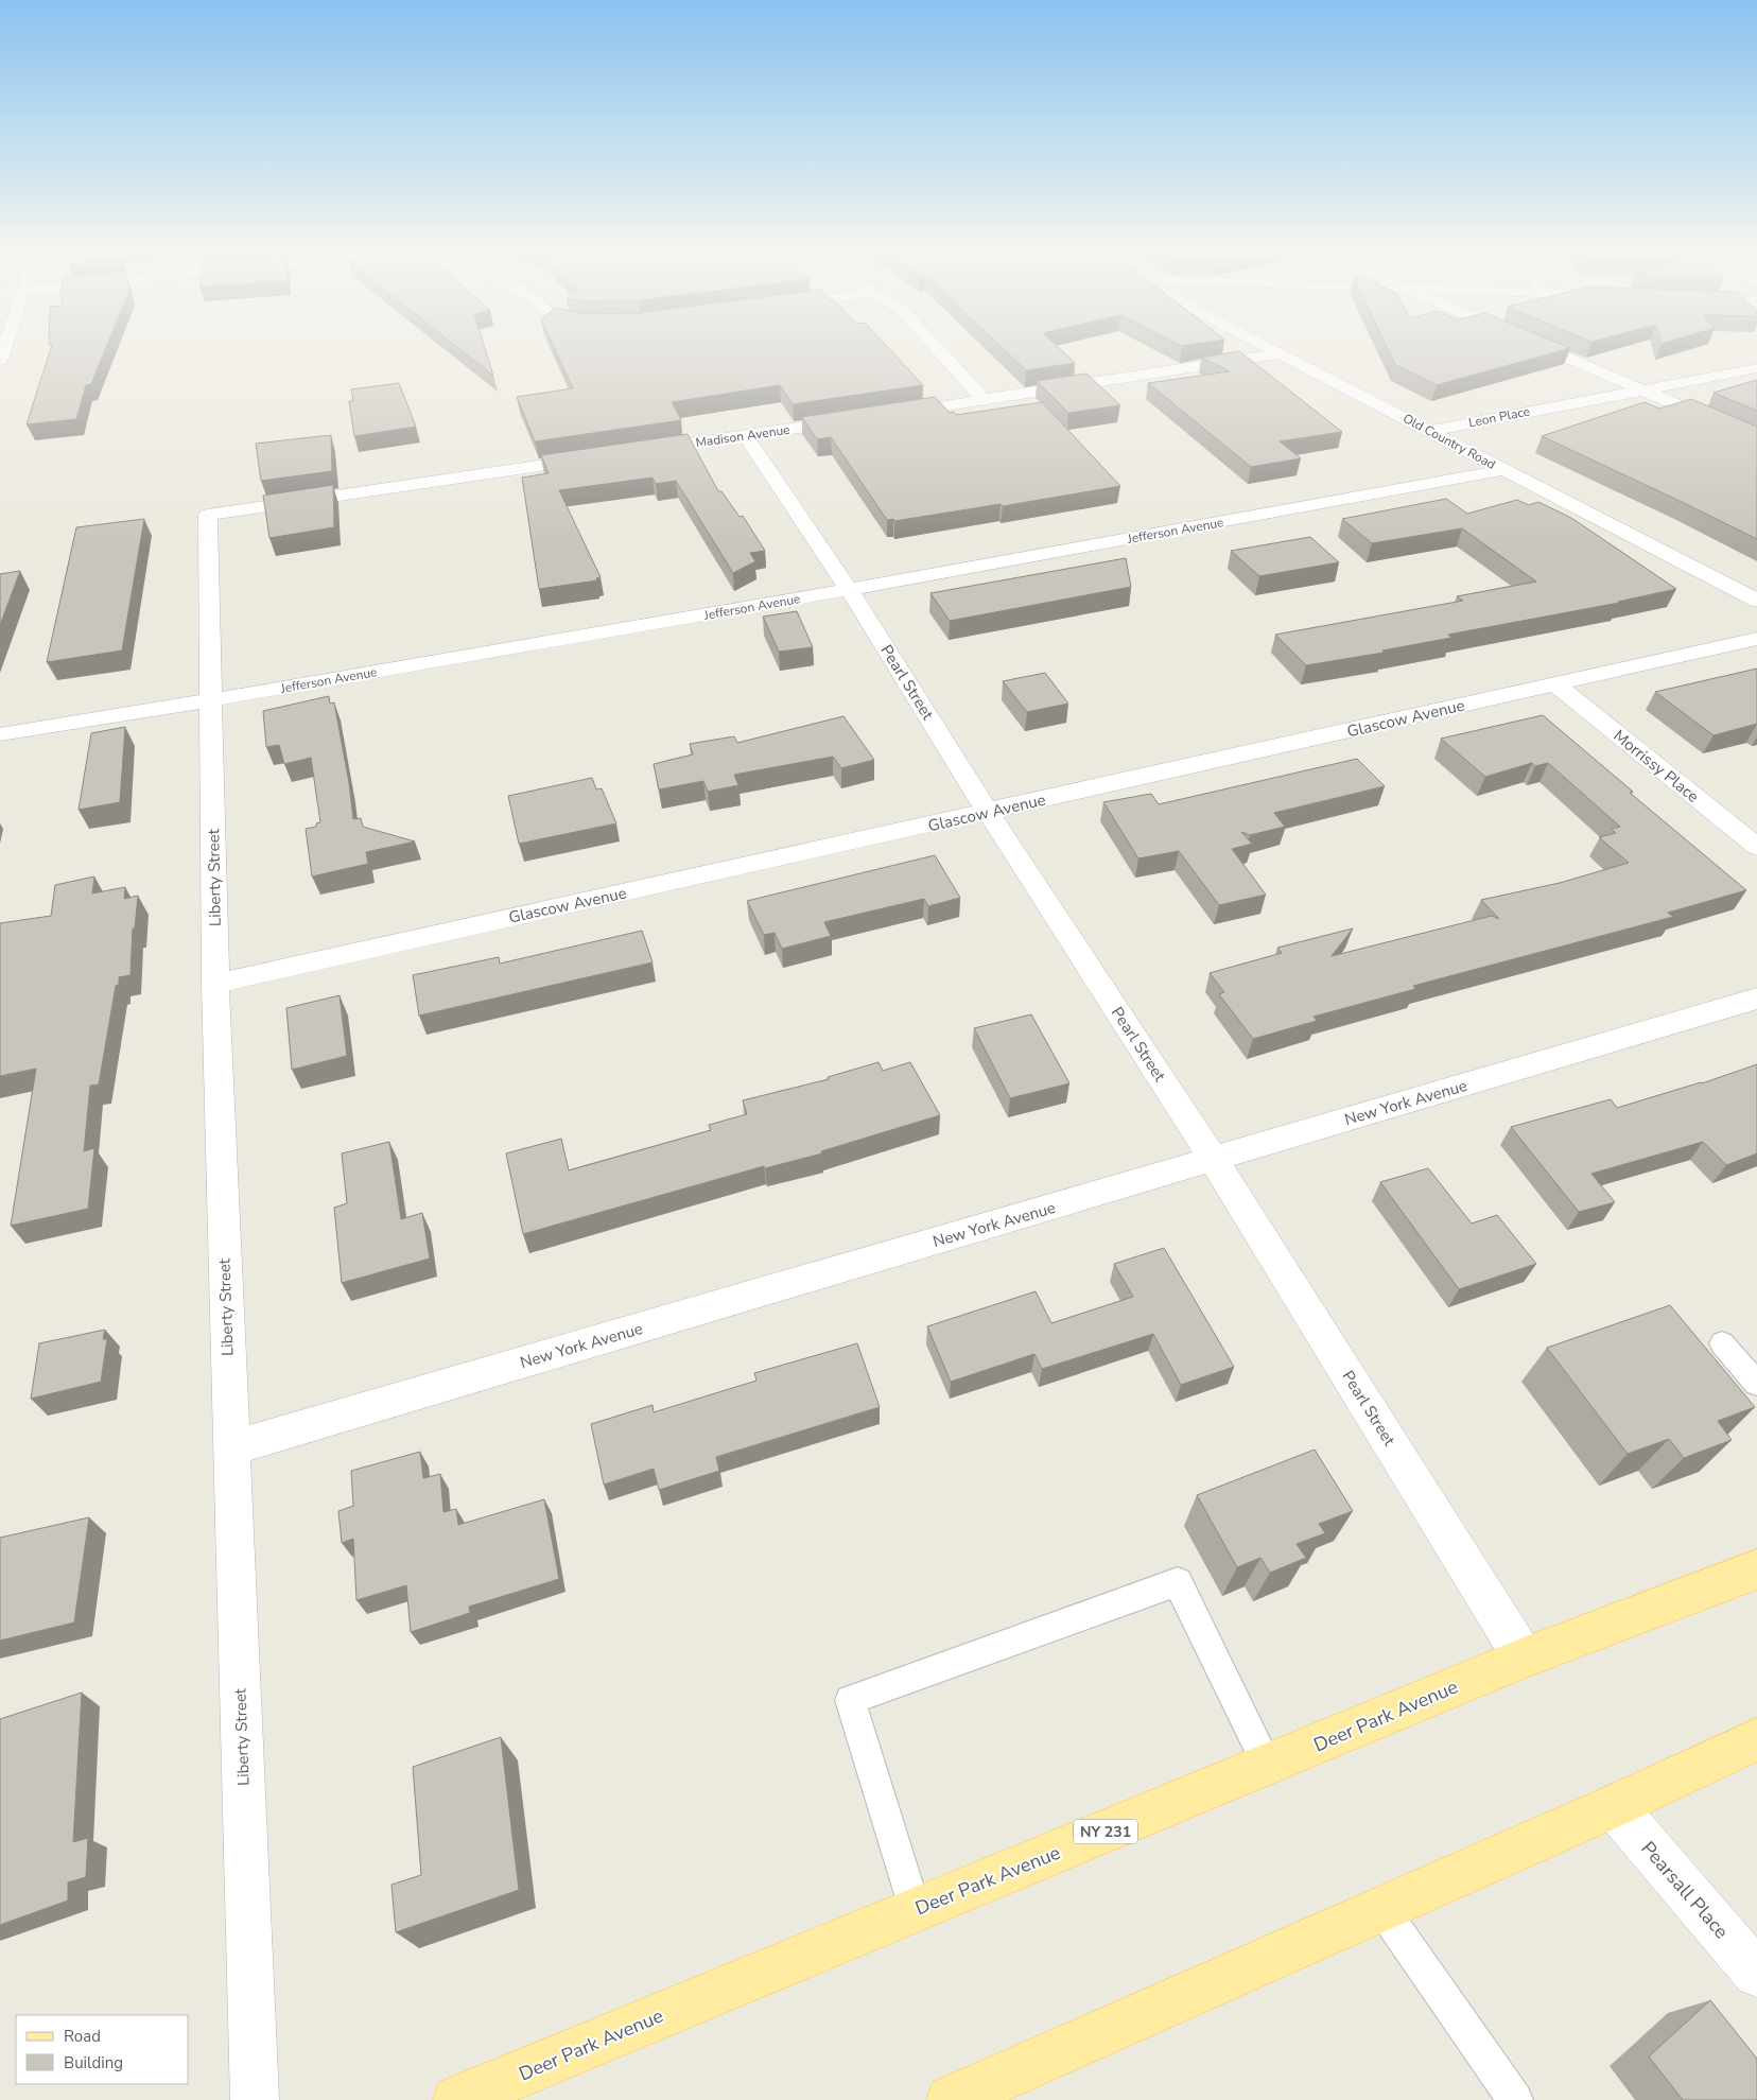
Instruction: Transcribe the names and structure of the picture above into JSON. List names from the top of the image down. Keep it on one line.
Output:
{"streets":{"main road":["Deer Park Avenue","NY 231"],"street":["Leon Place","Madison Avenue","Old Country Road","Jefferson Avenue","Pearl Street","Glascow Avenue","Morrissy Place","Liberty Street","New York Avenue","Pearsall Place"]},"crossings":[["Leon Place","Old Country Road"],["Madison Avenue","Pearl Street"],["Old Country Road","Jefferson Avenue"],["Jefferson Avenue","Pearl Street"],["Jefferson Avenue","Liberty Street"],["Pearl Street","Glascow Avenue"],["Pearl Street","New York Avenue"],["Pearl Street","Deer Park Avenue"],["Glascow Avenue","Morrissy Place"],["Glascow Avenue","Liberty Street"],["Liberty Street","New York Avenue"]],"legend":["Road","Building"]}
